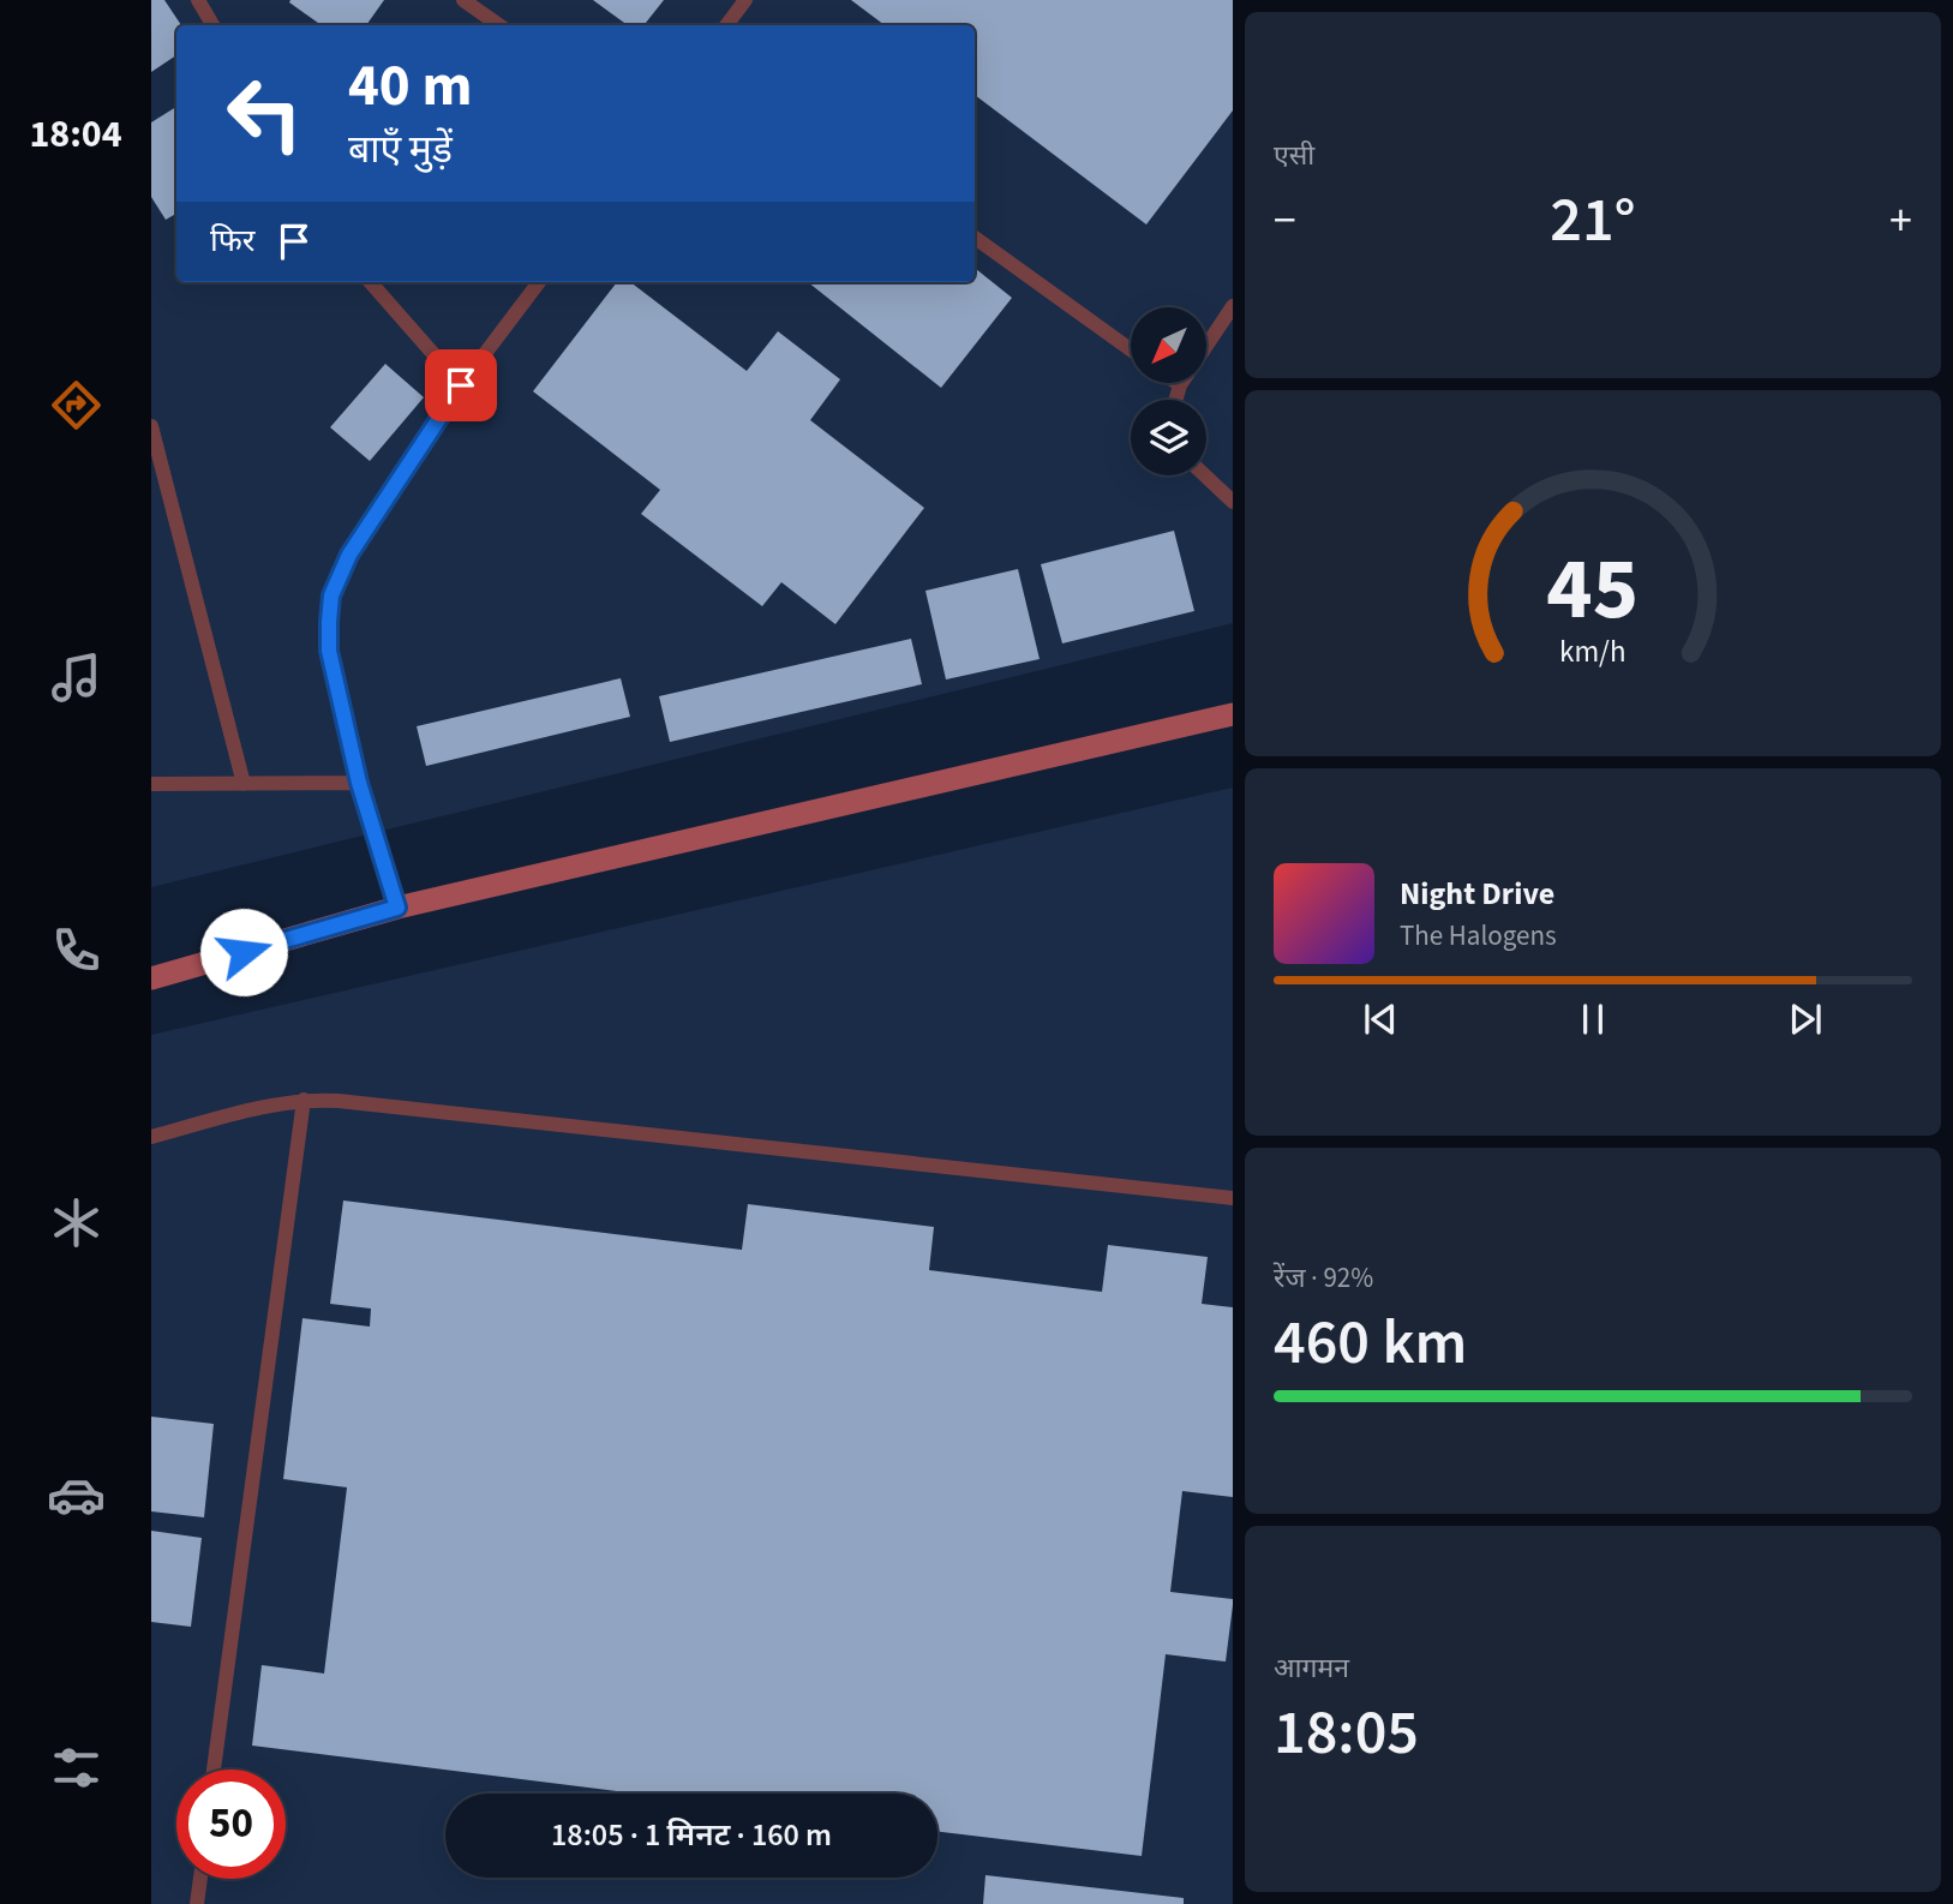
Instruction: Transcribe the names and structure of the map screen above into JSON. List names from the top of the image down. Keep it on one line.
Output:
{"north":"bottom left","page":{"tabs":"18:04","tile":["एसी",["रेंज · 92%","460 km"],["आगमन","18:05"]],"turn":["40 m","बाएँ मुड़ें"],"heat":["−","21°","+"],"then":"फिर","song":["Night Drive","The Halogens"],"limit":"50","trip":"18:05 · 1 मिनट · 160 m","gauge":["45","km/h"]}}
